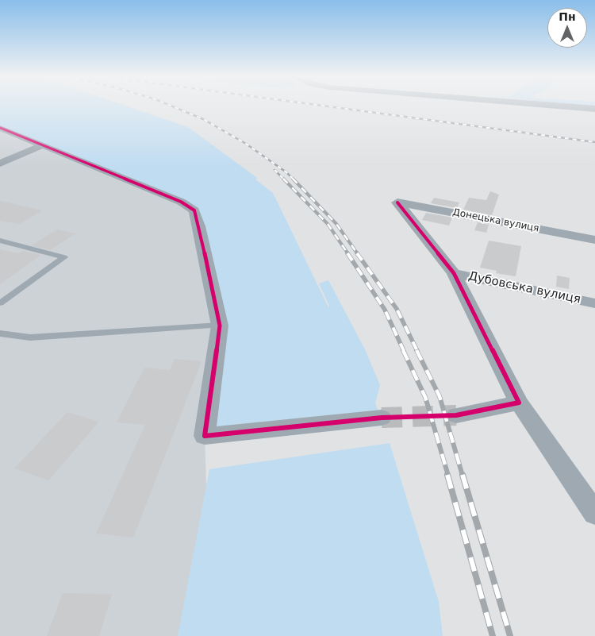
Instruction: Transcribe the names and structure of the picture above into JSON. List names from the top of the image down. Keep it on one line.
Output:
{"streets":{"street":["Донецька вулиця","Дубовська вулиця"]},"crossings":[["Донецька вулиця","Дубовська вулиця"]],"north":"top"}
